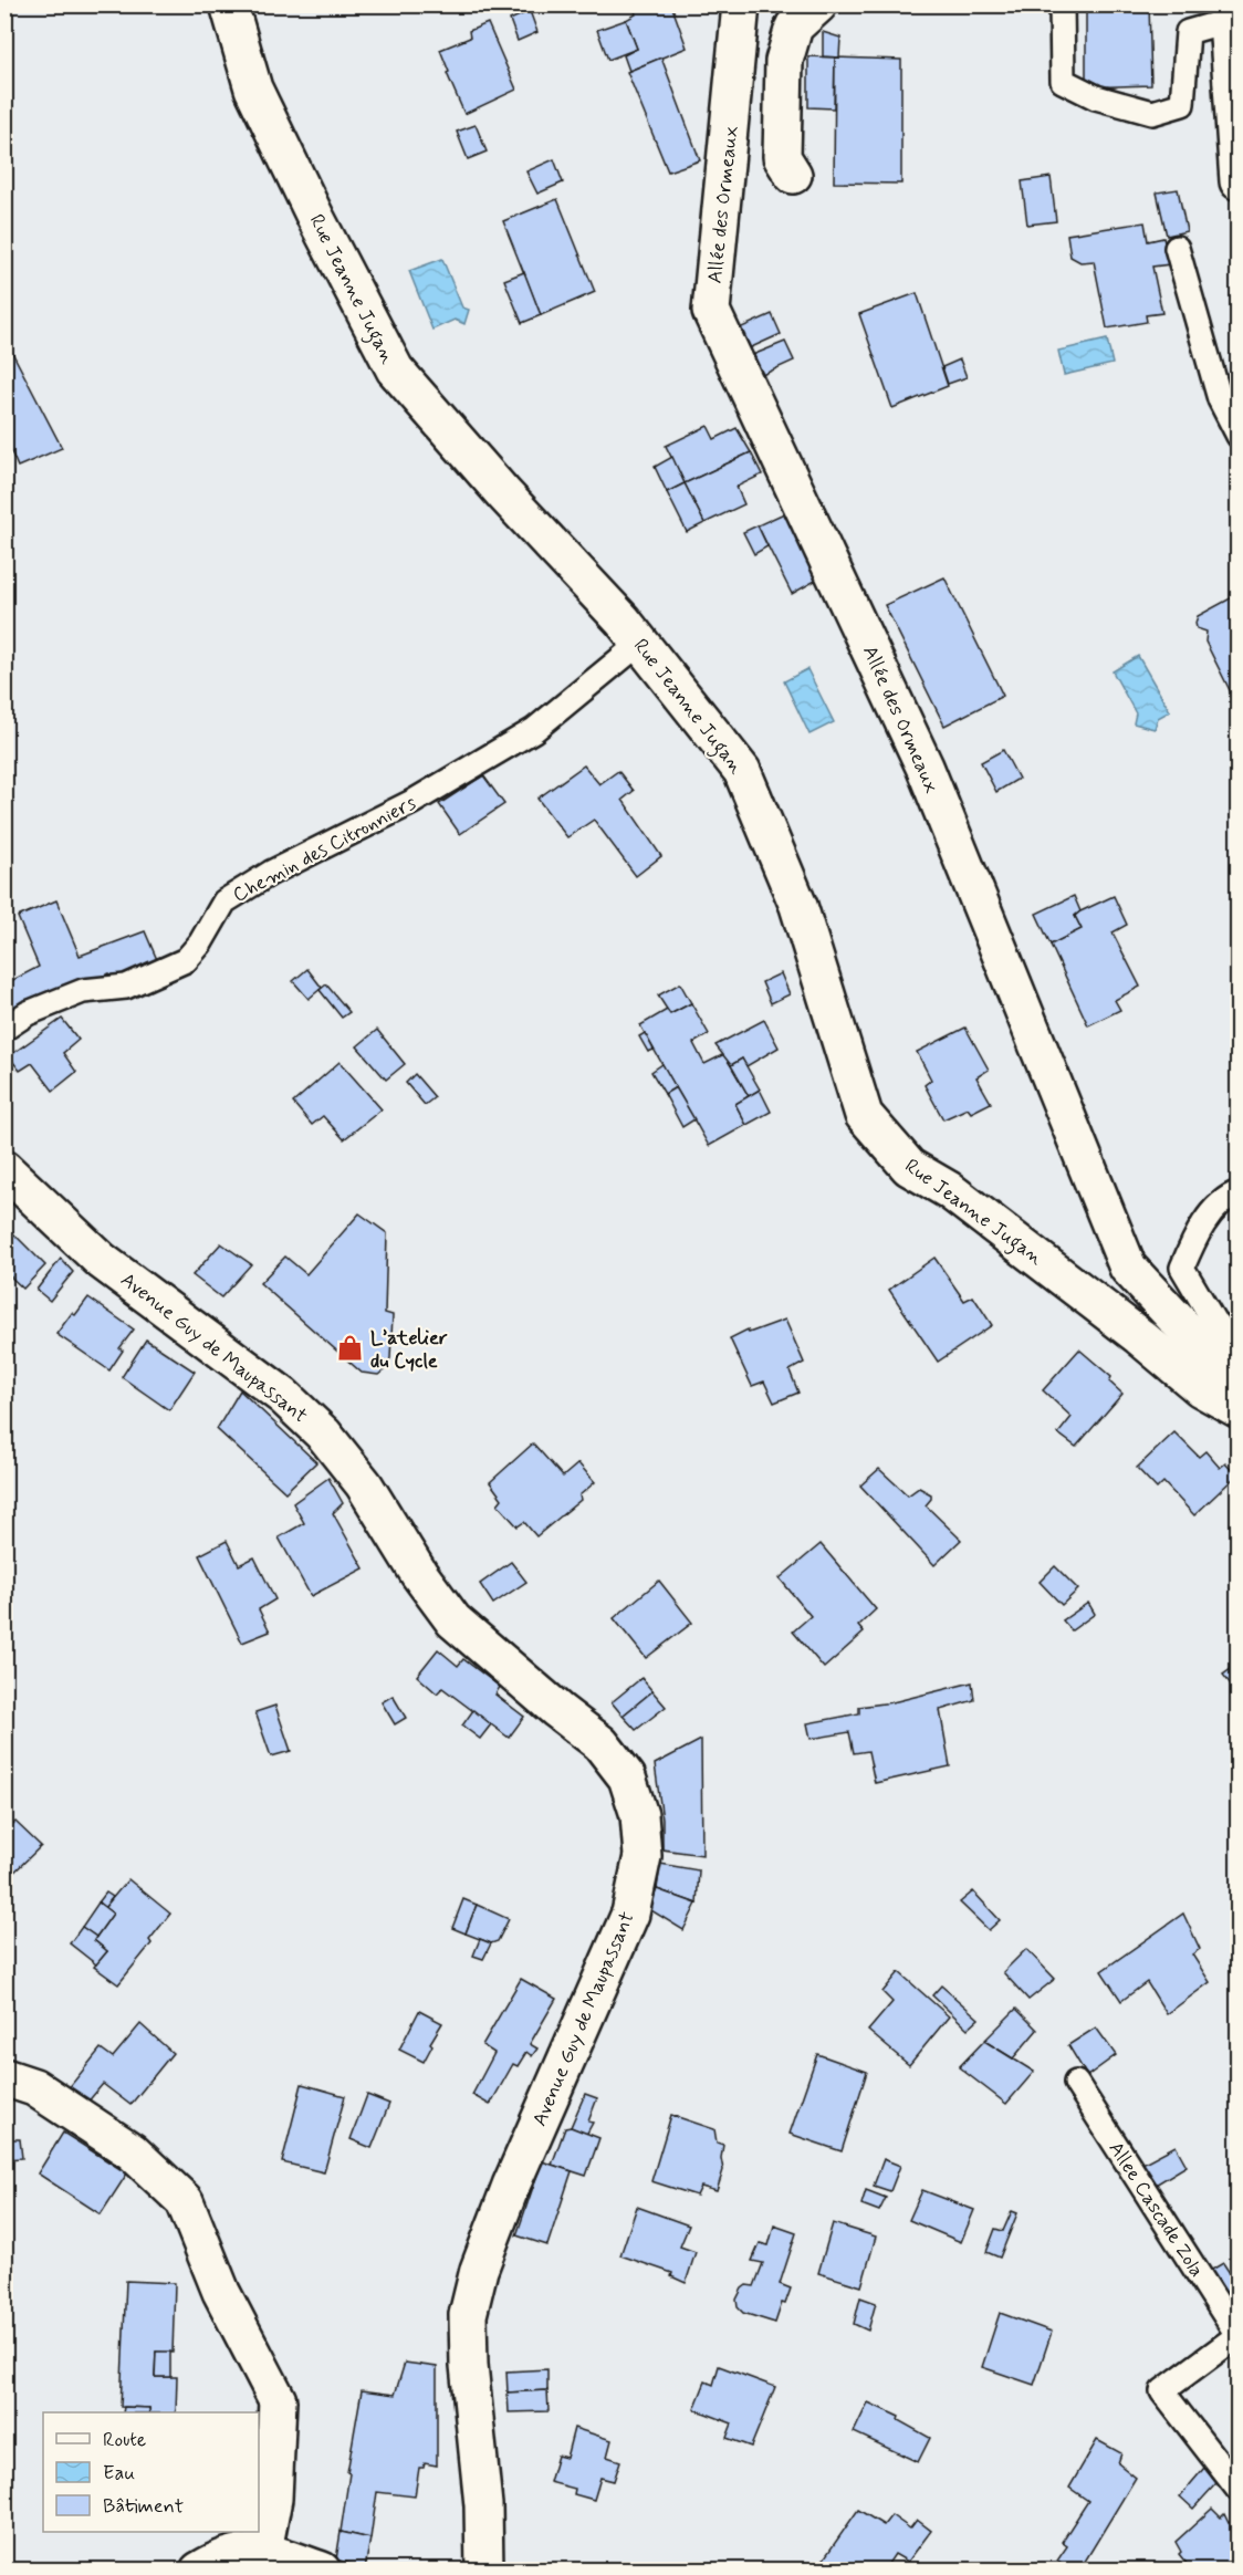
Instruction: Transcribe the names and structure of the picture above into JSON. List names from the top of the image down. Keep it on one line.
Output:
{"streets":{"street":["Allée des Ormeaux","Rue Jeanne Jugan","Avenue Guy de Maupassant"],"lane":["Chemin des Citronniers","Allee Cascade Zola"]},"crossings":[["Rue Jeanne Jugan","Chemin des Citronniers"]],"places":{"shop":["L’atelier du Cycle"]},"legend":["Route","Eau","Bâtiment"]}
